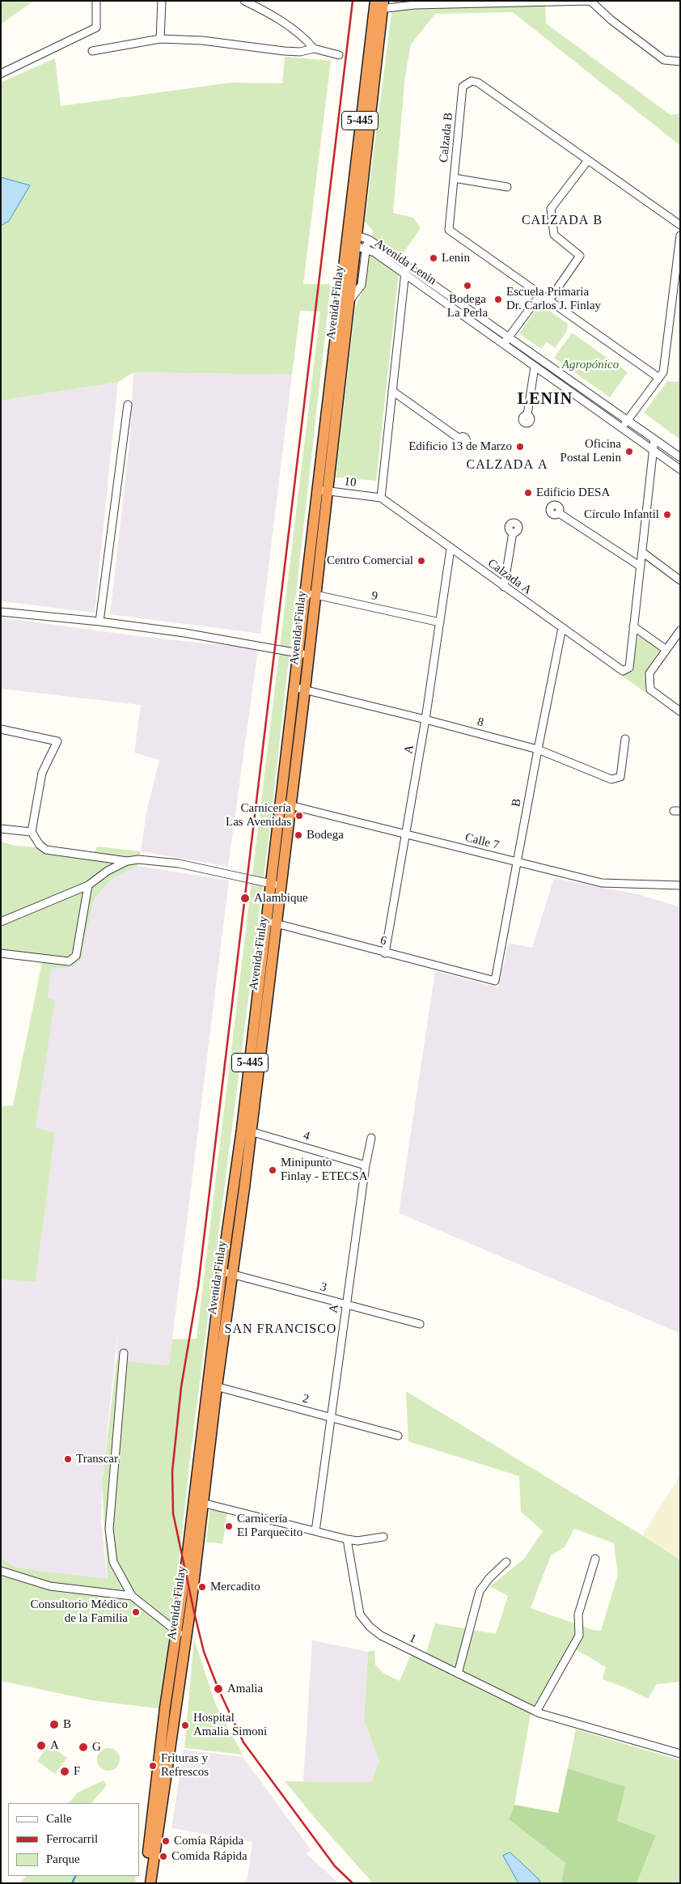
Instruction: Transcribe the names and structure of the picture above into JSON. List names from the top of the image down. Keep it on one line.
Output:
{"streets":{"highway":["5-445","Avenida Finlay"],"street":["Calzada B","Avenida Lenin","10","Calzada A","9","8","A","B","Calle 7","6","4","3","2","1"]},"crossings":[["Avenida Lenin","Avenida Finlay"],["Avenida Lenin","Calzada A"],["Avenida Finlay","10"],["Avenida Finlay","9"],["Avenida Finlay","8"],["Avenida Finlay","Calle 7"],["Avenida Finlay","6"],["Avenida Finlay","4"],["Avenida Finlay","3"],["Avenida Finlay","2"],["10","Calzada A"],["Calzada A","A"],["Calzada A","B"],["9","A"],["8","A"],["8","B"],["A","Calle 7"],["A","6"],["A","4"],["A","3"],["A","2"],["B","Calle 7"],["B","6"]],"districts":["CALZADA B","LENIN","CALZADA A","SAN FRANCISCO"],"parks":["Agropónico"],"places":["Lenin","Bodega La Perla","Escuela Primaria Dr. Carlos J. Finlay","Edificio 13 de Marzo","Oficina Postal Lenin","Edificio DESA","Círculo Infantil","Centro Comercial","Carnicería Las Avenidas","Bodega","Alambique","Minipunto Finlay - ETECSA","Transcar","Carnicería El Parquecito","Mercadito","Consultorio Médico de la Familia","Amalia","B","Hospital Amalia Simoni","A","G","Frituras y Refrescos","F","Comía Rápida","Comida Rápida"],"legend":["Calle","Ferrocarril","Parque"]}
